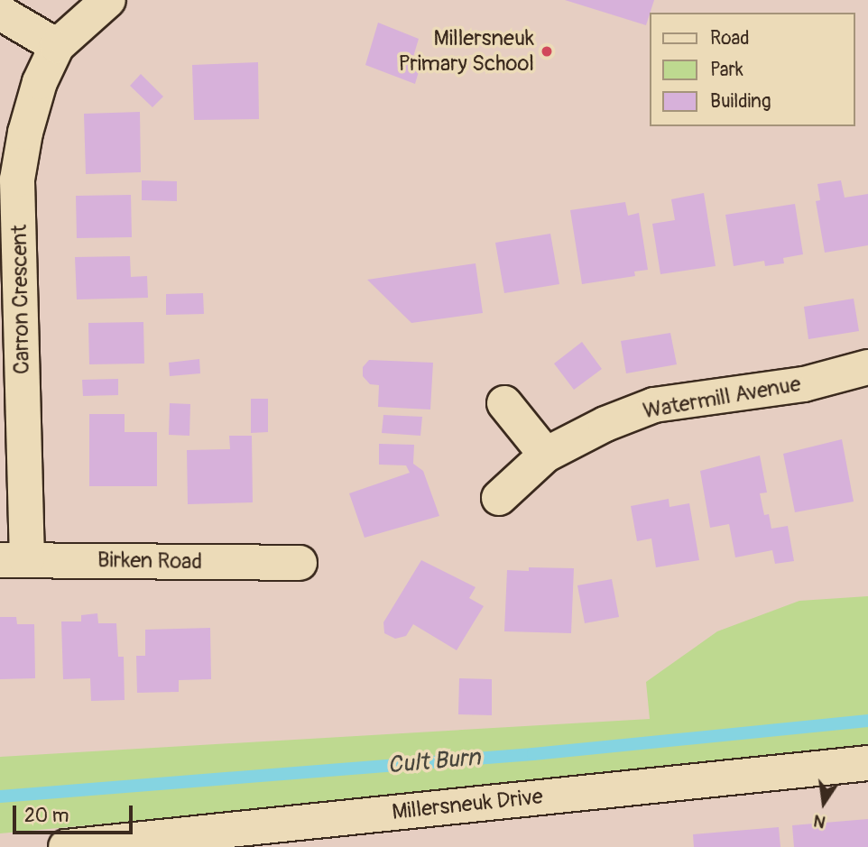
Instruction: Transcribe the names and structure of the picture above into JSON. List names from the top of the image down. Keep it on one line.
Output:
{"streets":{"street":["Carron Crescent","Watermill Avenue","Birken Road","Millersneuk Drive"]},"crossings":[["Carron Crescent","Birken Road"]],"water":["Cult Burn"],"places":["Millersneuk Primary School"],"legend":["Road","Park","Building"],"scale_bar":"20 m","north":"bottom"}
